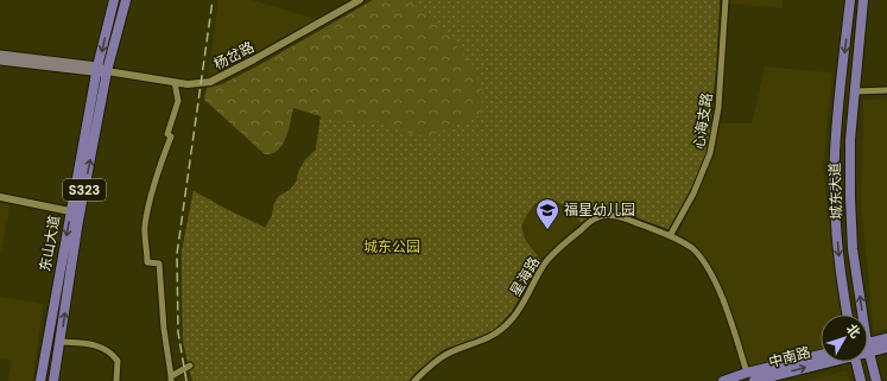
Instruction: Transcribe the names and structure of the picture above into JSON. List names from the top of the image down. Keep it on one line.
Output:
{"streets":{"main road":["杨岔路","S323","城东大道","东山大道","中南路"],"street":["心海支路","星海路"]},"crossings":[["杨岔路","东山大道"],["心海支路","星海路"],["星海路","中南路"]],"parks":["城东公园"],"places":{"school or university":["福星幼儿园"]},"north":"top right"}
